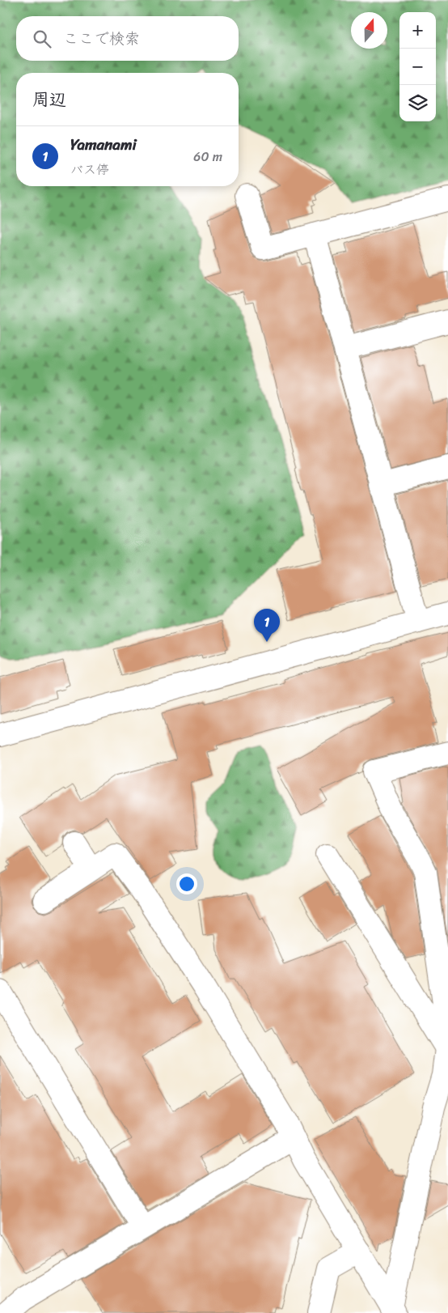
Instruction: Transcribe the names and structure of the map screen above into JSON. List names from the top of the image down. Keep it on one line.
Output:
{"north":"top","page":{"map_buttons":["+","−"],"search":"ここで検索","heading":"周辺","list":[{"mark":"1","name":"Yamanami","note":"バス停","value":"60 m"}],"pins":"1"}}
